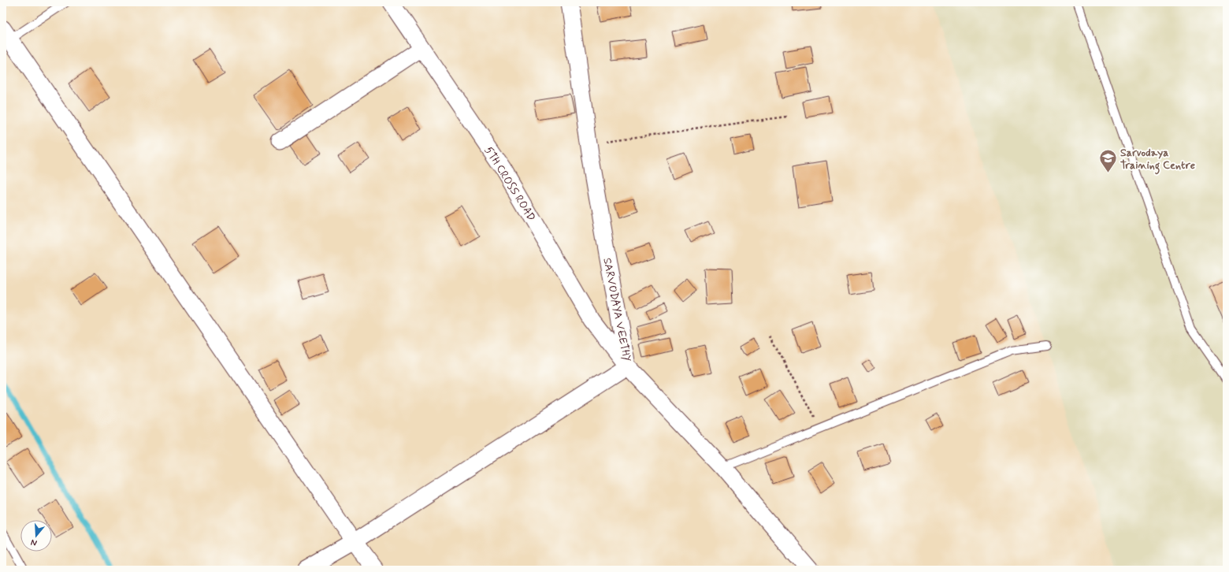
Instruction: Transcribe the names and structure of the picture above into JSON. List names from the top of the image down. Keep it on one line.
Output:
{"streets":{"street":["5TH CROSS ROAD","SARVODAYA VEETHY"]},"crossings":[["5TH CROSS ROAD","SARVODAYA VEETHY"]],"places":{"school or university":["Sarvodaya Training Centre"]},"north":"bottom"}
